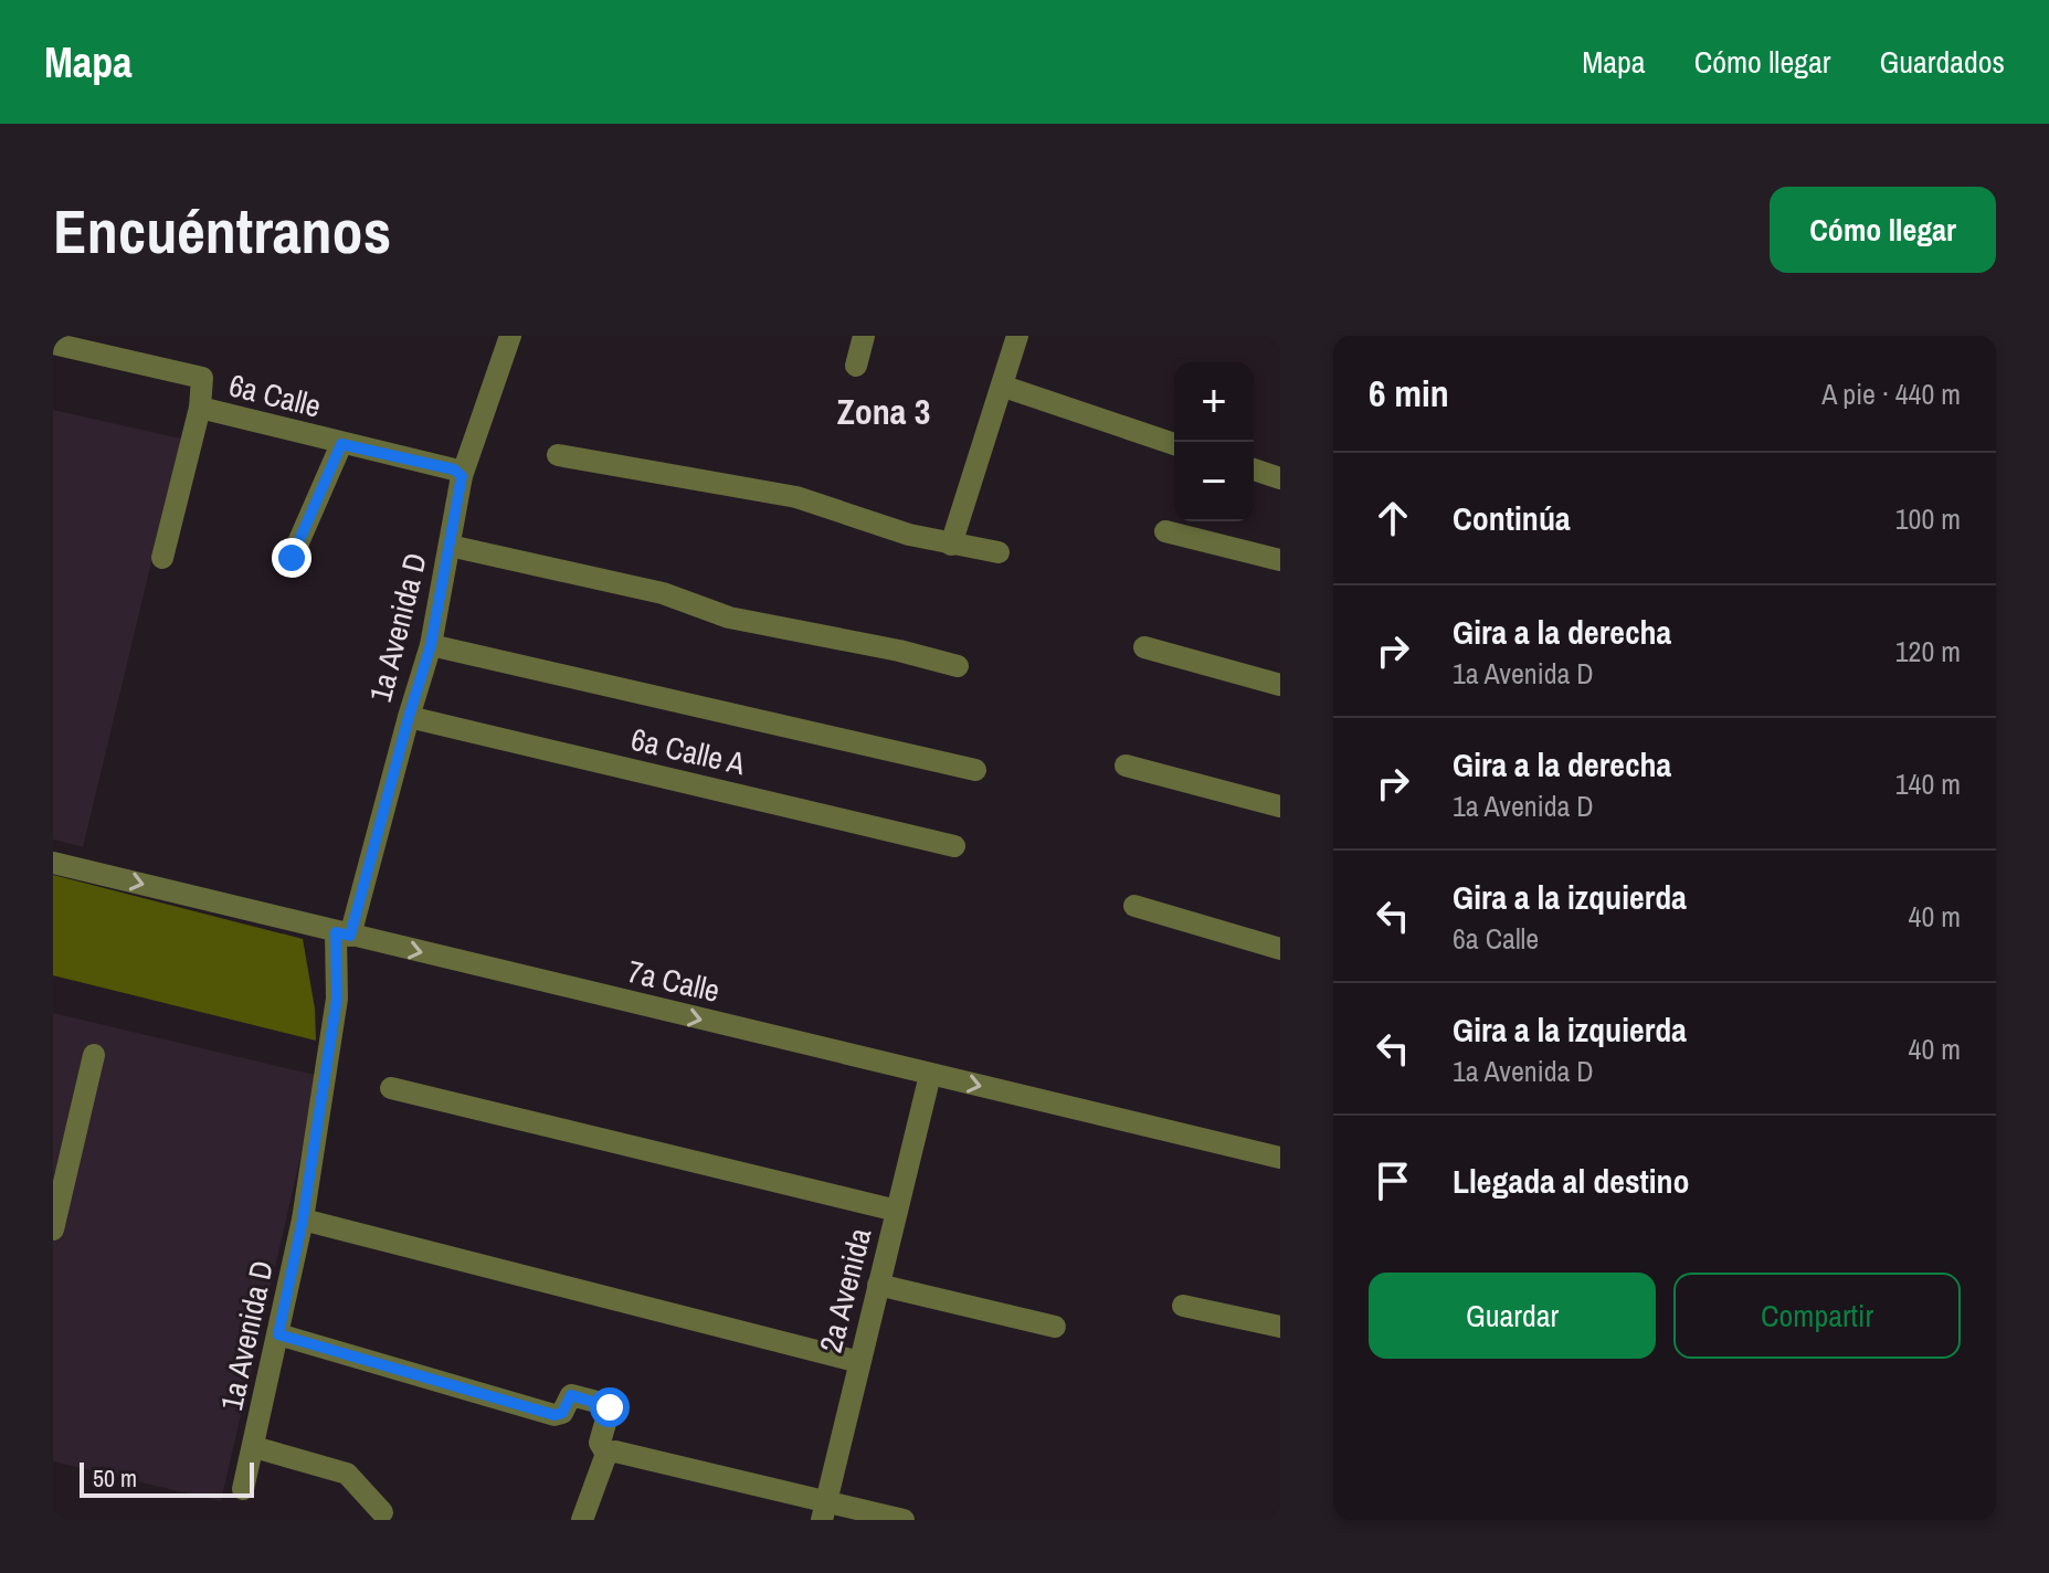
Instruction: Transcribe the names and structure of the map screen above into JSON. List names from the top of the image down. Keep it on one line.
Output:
{"streets":{"street":["6a Calle","1a Avenida D","6a Calle A","7a Calle","2a Avenida"]},"crossings":[["6a Calle","1a Avenida D"],["1a Avenida D","6a Calle A"],["1a Avenida D","7a Calle"],["7a Calle","2a Avenida"]],"districts":["Zona 3"],"scale_bar":"50 m","page":{"header":"Mapa","nav":["Mapa","Cómo llegar","Guardados"],"buttons":["Cómo llegar",["Guardar","Compartir"]],"title":"Encuéntranos","heading":["6 min","A pie · 440 m"],"map_buttons":["+","−"],"list":[["Continúa","100 m"],["Gira a la derecha","1a Avenida D","120 m"],["Gira a la derecha","1a Avenida D","140 m"],["Gira a la izquierda","6a Calle","40 m"],["Gira a la izquierda","1a Avenida D","40 m"],"Llegada al destino"],"scale":"50 m"}}
